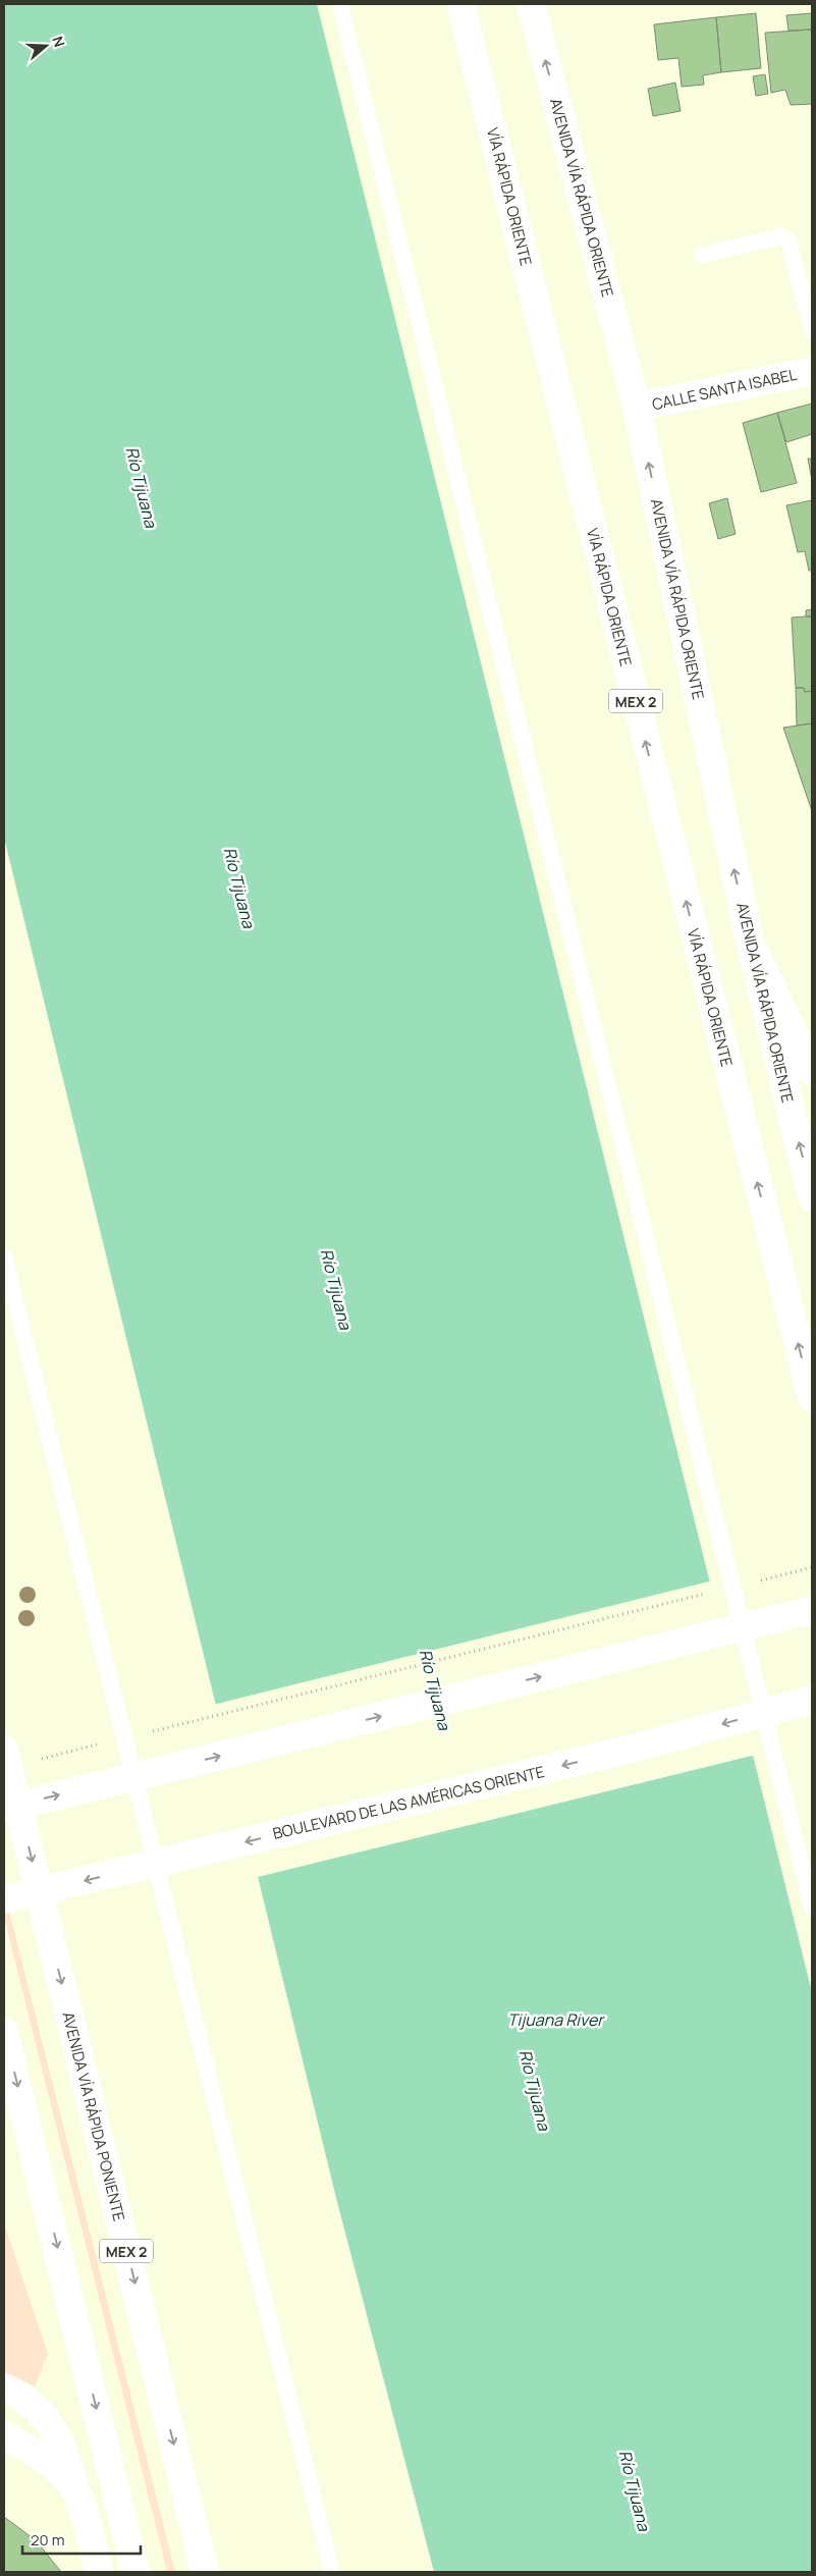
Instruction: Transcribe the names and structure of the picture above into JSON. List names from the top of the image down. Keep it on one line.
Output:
{"streets":{"main road":["VÍA RÁPIDA ORIENTE","AVENIDA VÍA RÁPIDA ORIENTE","CALLE SANTA ISABEL","MEX 2","BOULEVARD DE LAS AMÉRICAS ORIENTE","AVENIDA VÍA RÁPIDA PONIENTE"]},"crossings":[["AVENIDA VÍA RÁPIDA ORIENTE","CALLE SANTA ISABEL"]],"one_way":["VÍA RÁPIDA ORIENTE","AVENIDA VÍA RÁPIDA ORIENTE"],"water":["Río Tijuana","Tijuana River"],"scale_bar":"20 m","north":"right"}
